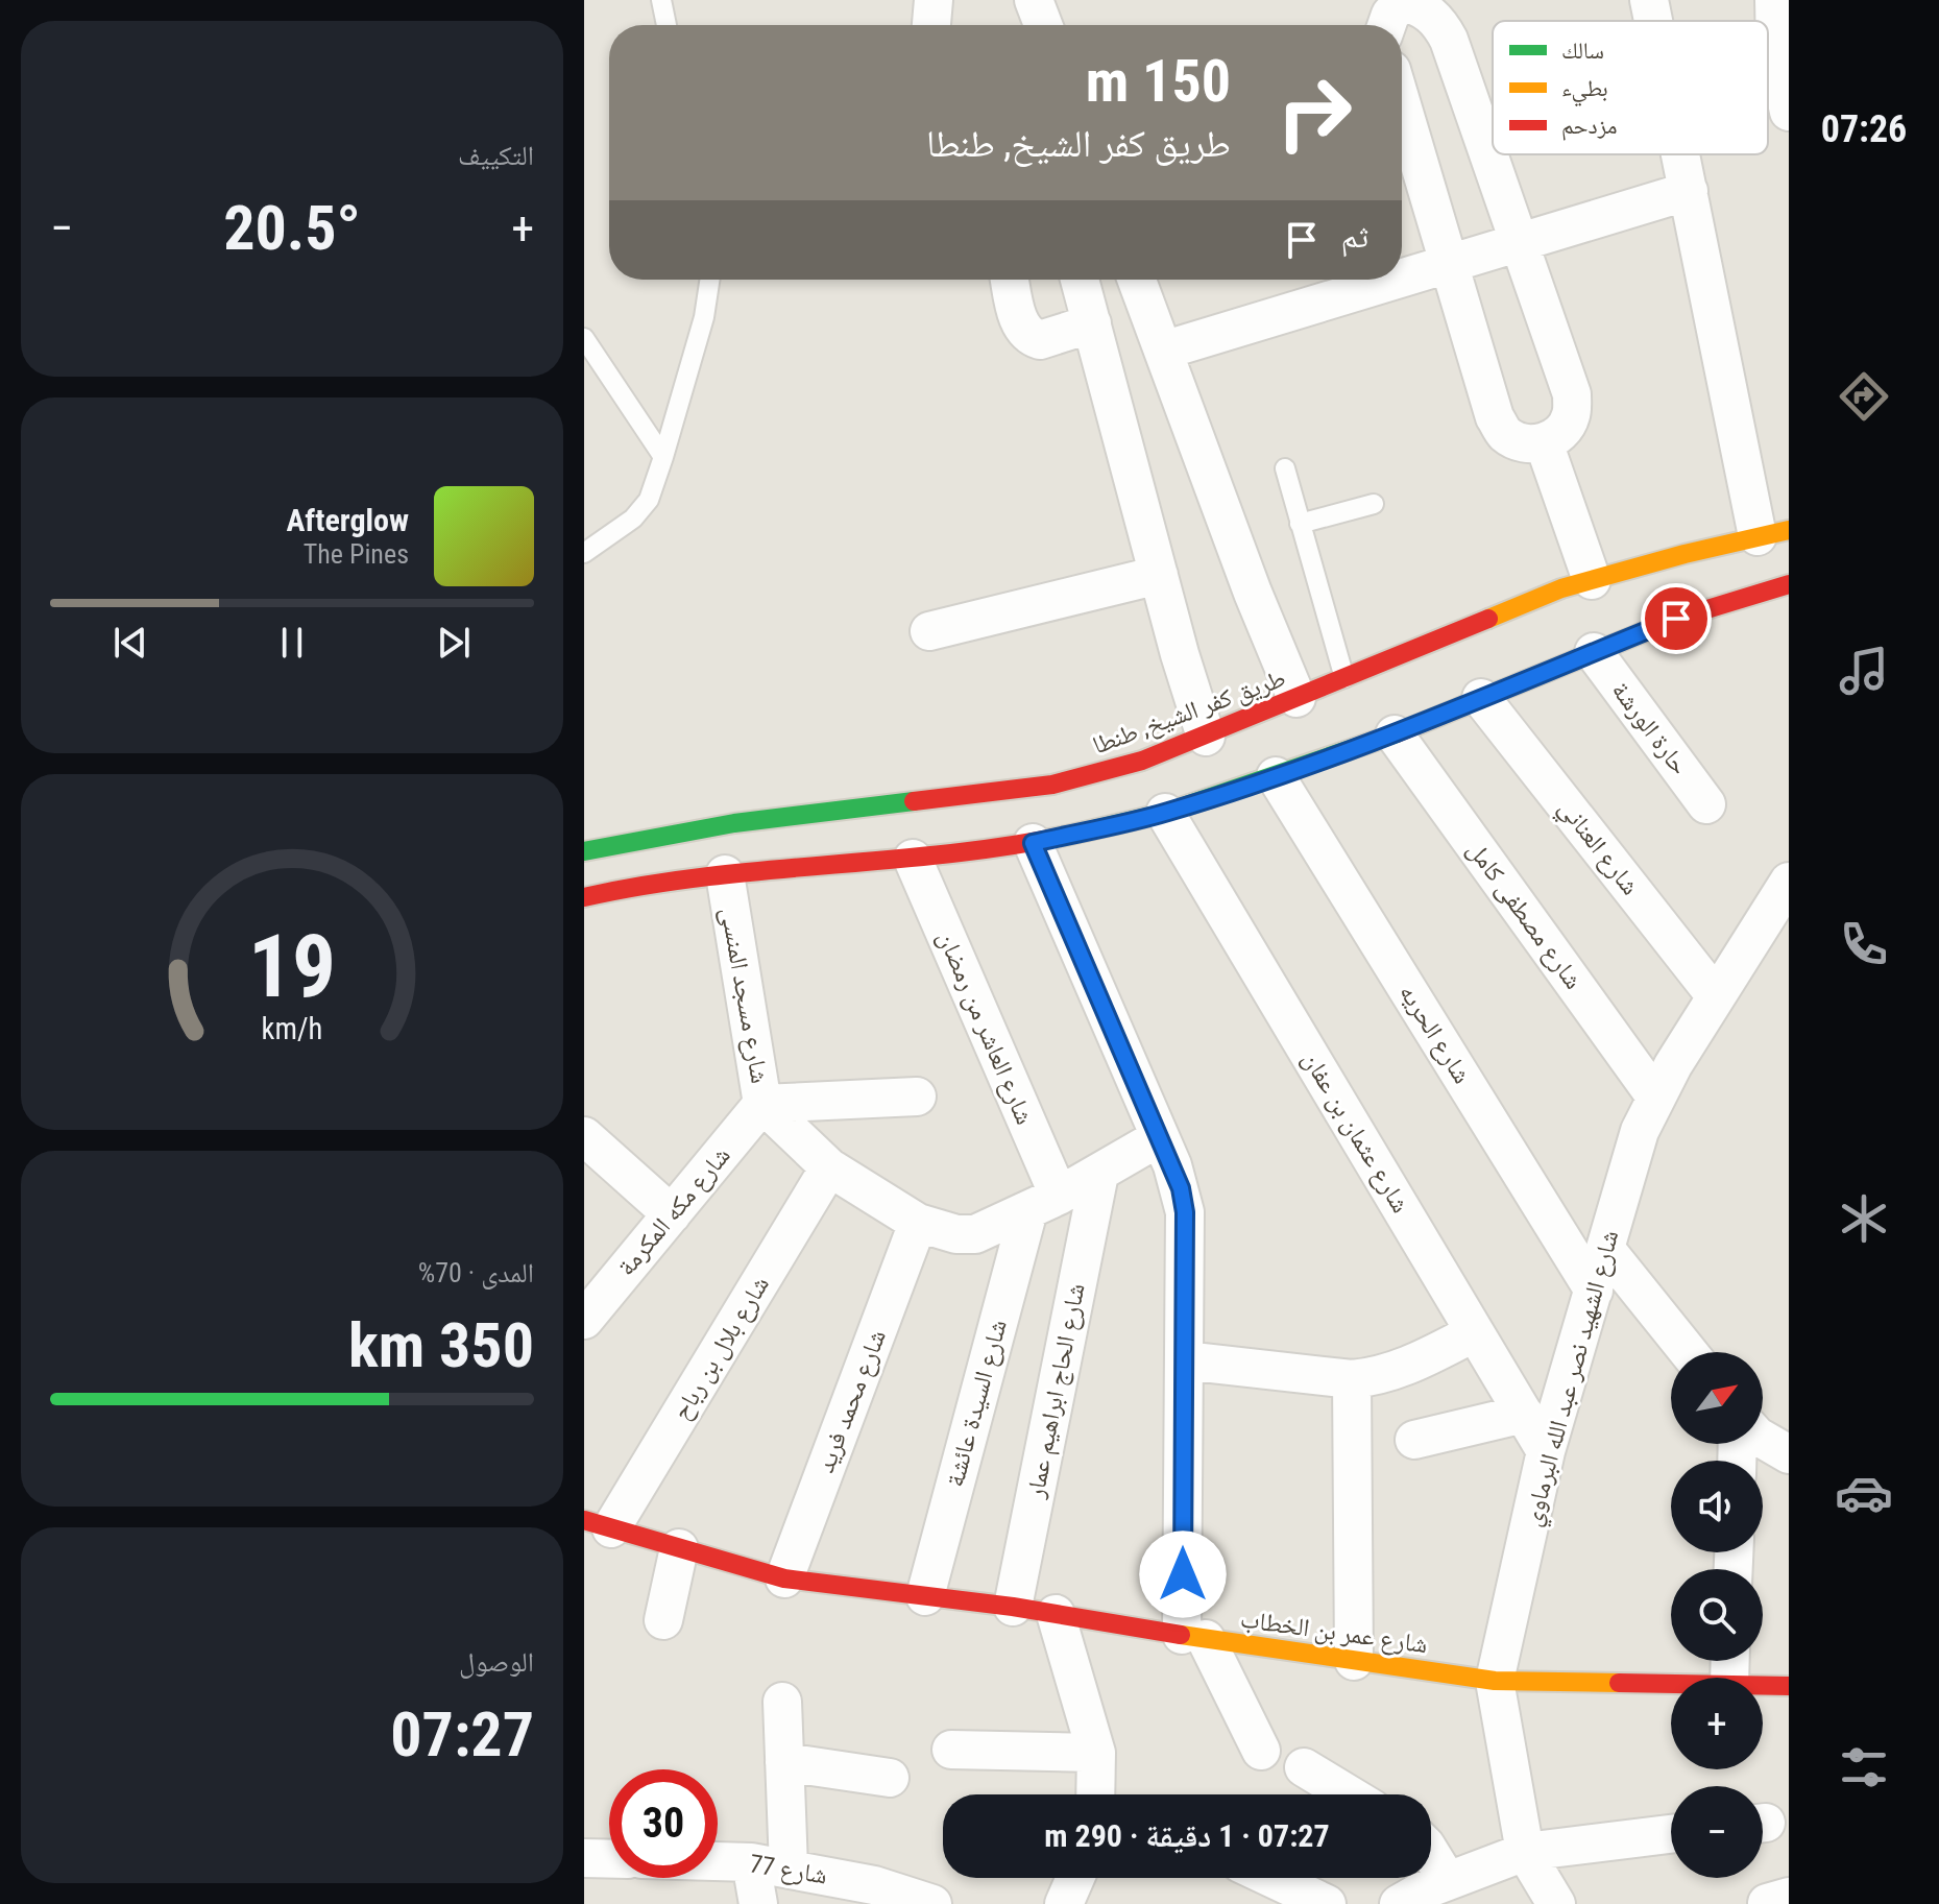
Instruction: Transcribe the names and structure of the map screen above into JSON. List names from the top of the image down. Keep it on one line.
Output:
{"streets":{"main road":["طريق كفر الشيخ, طنطا","شارع عمر بن الخطاب"],"street":["حارة الورشة","شارع العناني","شارع مصطفى كامل","شارع مسجد المنسى","شارع العاشر من رمضان","شارع الحريه","شارع عثمان بن عفان","شارع مكه المكرمة","شارع بلال بن رباح","شارع الشهيد نصر عبد الله البرماوي","شارع الحاج ابراهيم عمار","شارع محمد فريد","شارع السيدة عائشة","شارع 77"]},"crossings":[["شارع العناني","شارع الشهيد نصر عبد الله البرماوي"],["شارع مصطفى كامل","شارع الشهيد نصر عبد الله البرماوي"],["شارع مسجد المنسى","شارع العاشر من رمضان"],["شارع مسجد المنسى","شارع مكه المكرمة"],["شارع مسجد المنسى","شارع بلال بن رباح"],["شارع مسجد المنسى","شارع الحاج ابراهيم عمار"],["شارع مسجد المنسى","شارع محمد فريد"],["شارع مسجد المنسى","شارع السيدة عائشة"],["شارع العاشر من رمضان","شارع السيدة عائشة"],["شارع الحريه","شارع الشهيد نصر عبد الله البرماوي"],["شارع عثمان بن عفان","شارع الشهيد نصر عبد الله البرماوي"],["شارع بلال بن رباح","شارع عمر بن الخطاب"],["شارع الشهيد نصر عبد الله البرماوي","شارع عمر بن الخطاب"],["شارع الحاج ابراهيم عمار","شارع عمر بن الخطاب"],["شارع محمد فريد","شارع عمر بن الخطاب"],["شارع السيدة عائشة","شارع عمر بن الخطاب"]],"legend":["سالك","بطيء","مزدحم"],"north":"top right","page":{"tabs":"07:26","tile":["التكييف",["المدى · 70%","350 km"],["الوصول","07:27"]],"turn":["150 m","طريق كفر الشيخ, طنطا"],"heat":["−","20.5°","+"],"then":"ثم","song":["Afterglow","The Pines"],"map_buttons":["+","−"],"limit":"30","trip":"07:27 · 1 دقيقة · 290 m","gauge":["19","km/h"]}}
